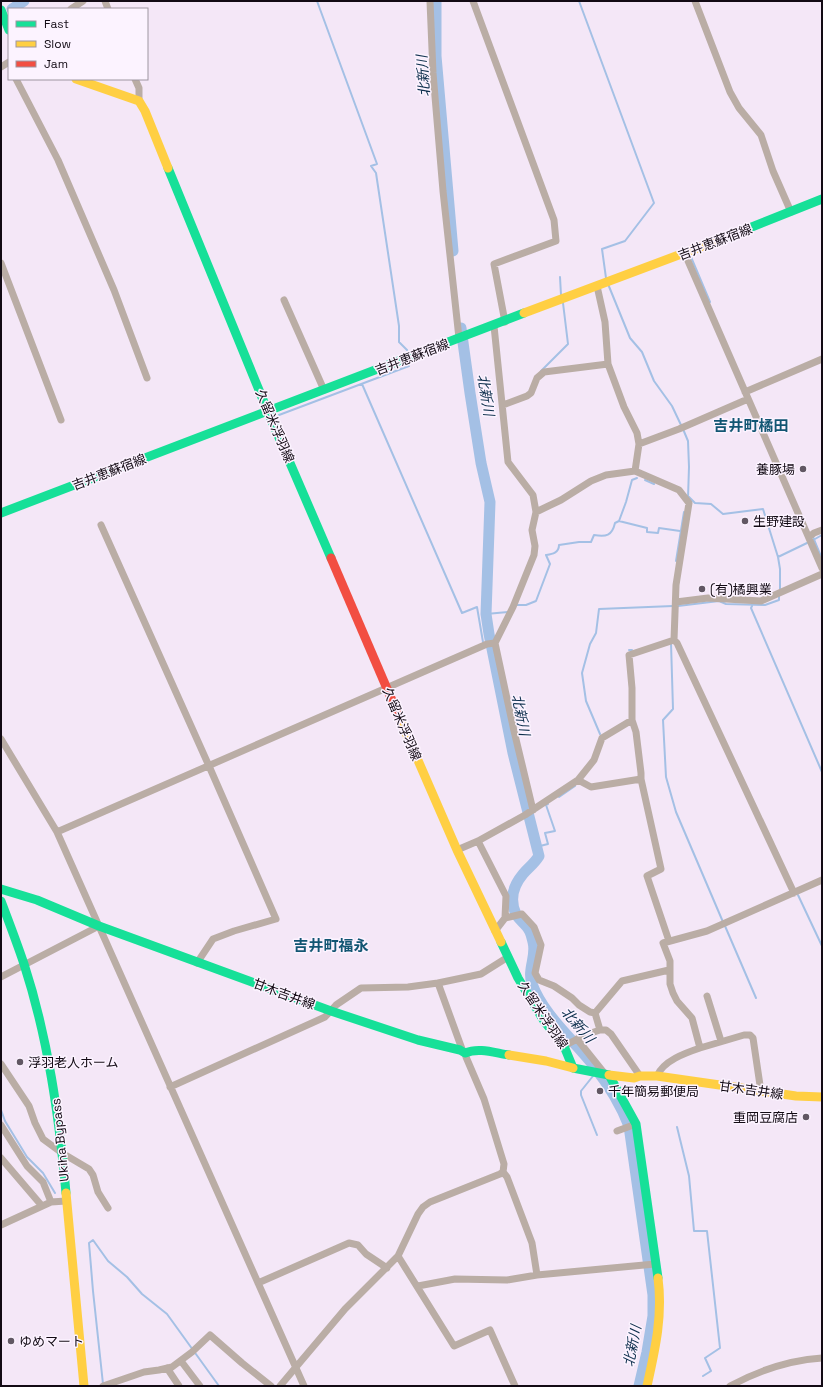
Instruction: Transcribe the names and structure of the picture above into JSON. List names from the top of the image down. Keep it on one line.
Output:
{"streets":{"main road":["吉井恵蘇宿線","久留米浮羽線","甘木吉井線","Ukiha Bypass"]},"crossings":[["吉井恵蘇宿線","久留米浮羽線"],["久留米浮羽線","甘木吉井線"]],"districts":["吉井町橘田","吉井町福永"],"water":["北新川"],"places":["養豚場","生野建設","(有)橘興業","浮羽老人ホーム","千年簡易郵便局","重岡豆腐店","ゆめマート"],"legend":["Fast","Slow","Jam"]}
